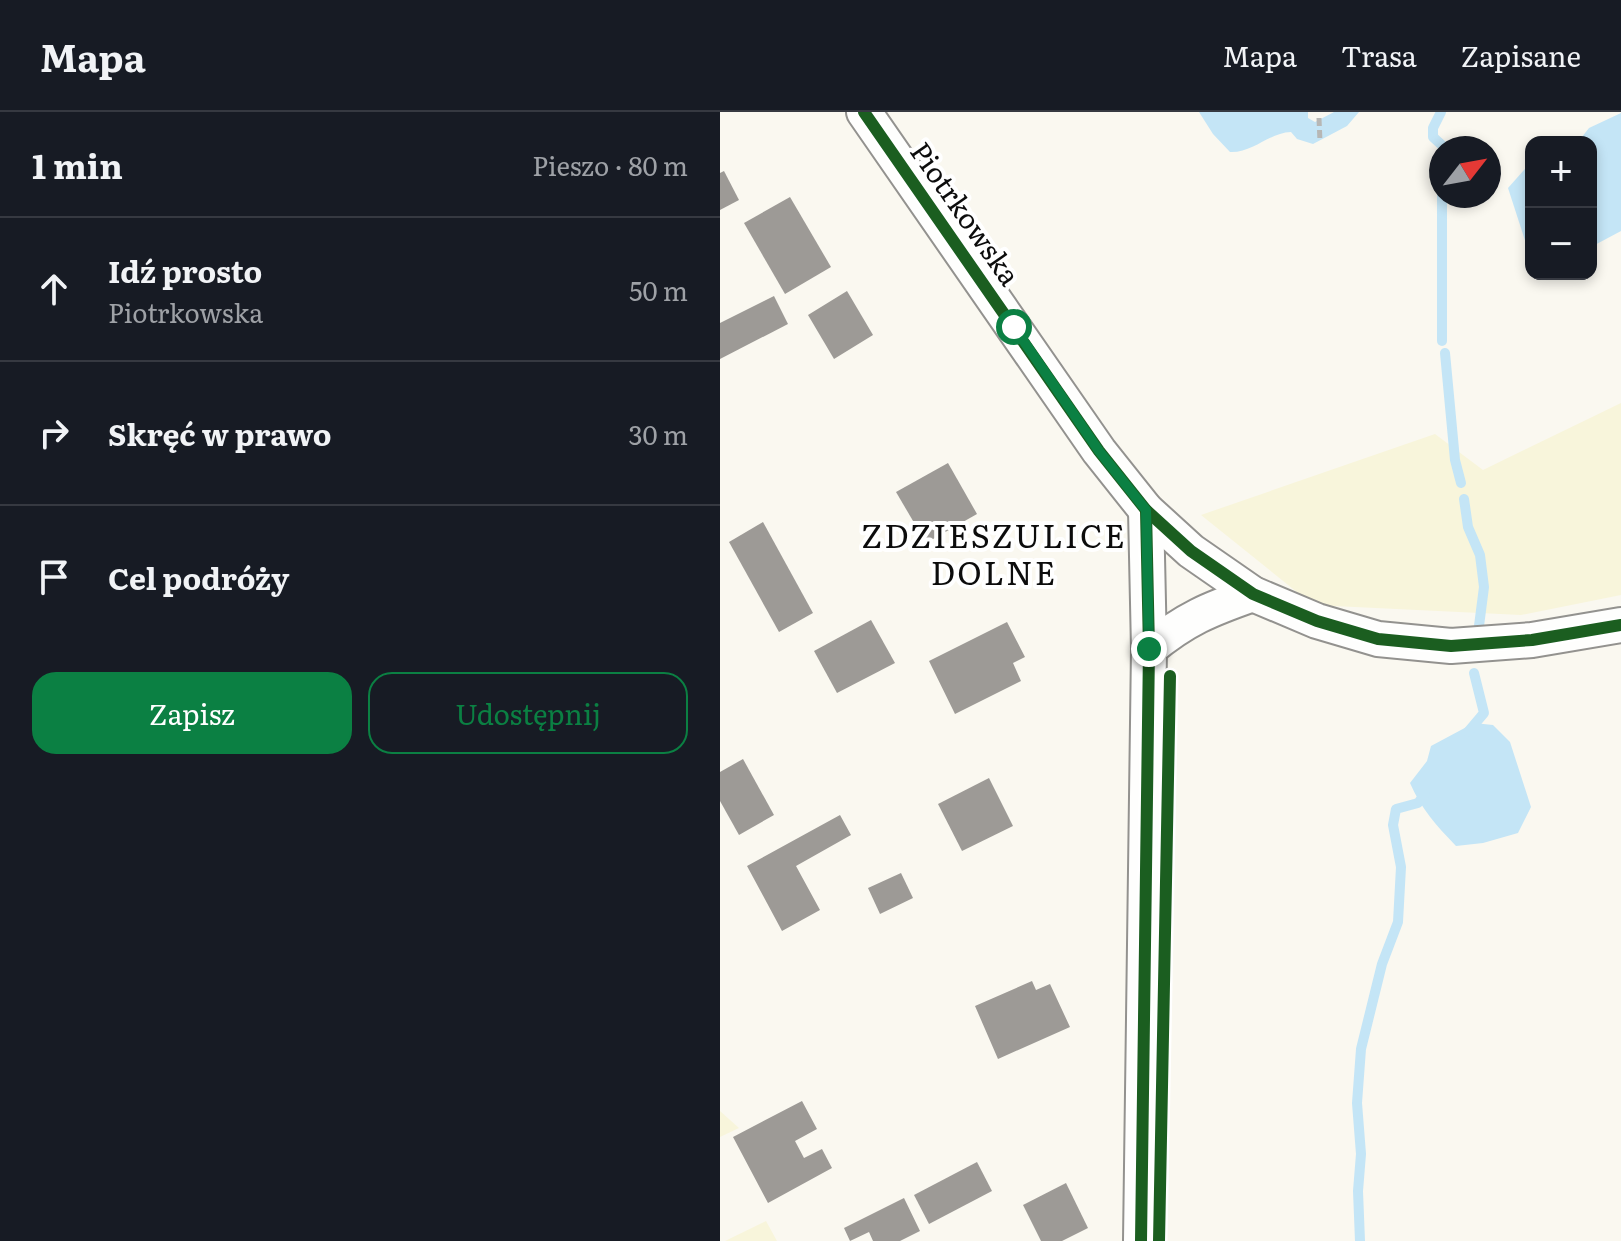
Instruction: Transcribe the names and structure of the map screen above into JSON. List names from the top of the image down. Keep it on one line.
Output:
{"streets":{"street":["Piotrkowska"]},"districts":["ZDZIESZULICE DOLNE"],"north":"top right","page":{"header":"Mapa","nav":["Mapa","Trasa","Zapisane"],"heading":["1 min","Pieszo · 80 m"],"map_buttons":["+","−"],"list":[["Idź prosto","Piotrkowska","50 m"],["Skręć w prawo","30 m"],"Cel podróży"],"buttons":["Zapisz","Udostępnij"]}}
